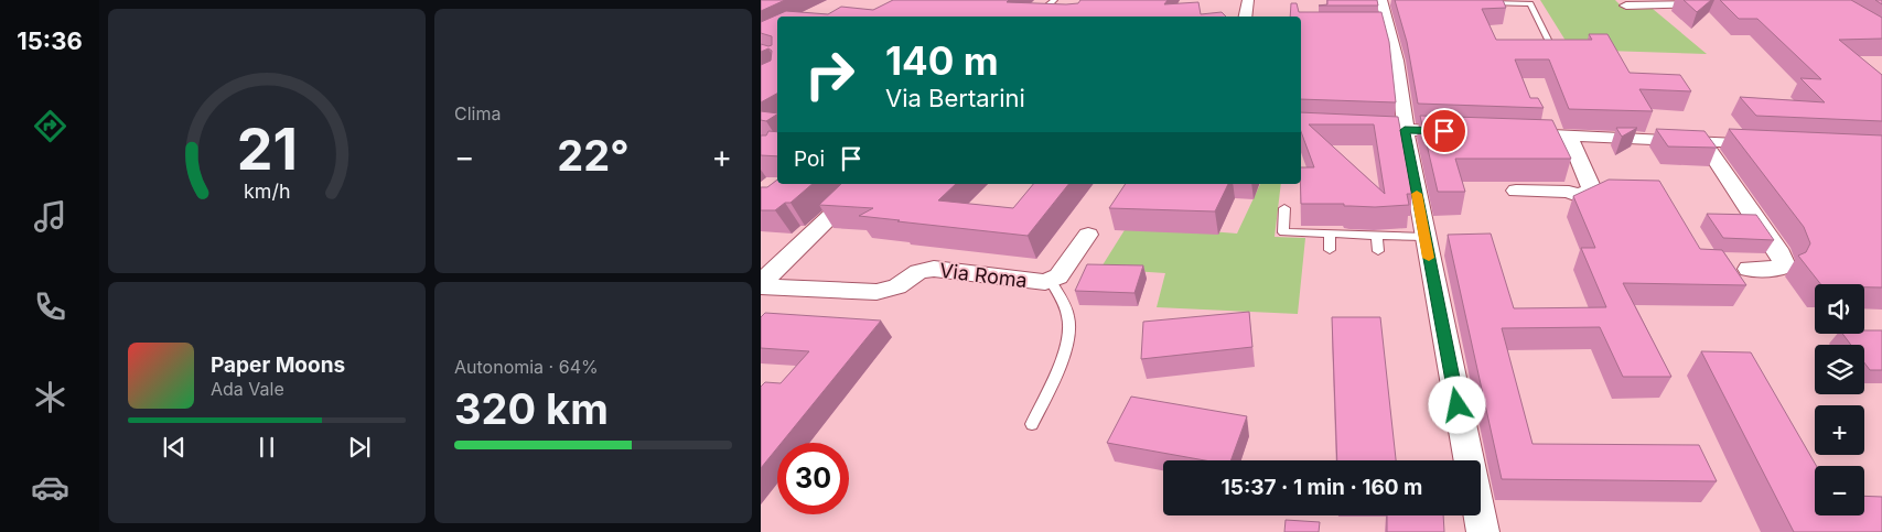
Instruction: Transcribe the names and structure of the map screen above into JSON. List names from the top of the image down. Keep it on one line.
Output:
{"streets":{"street":["Via Roma"]},"page":{"tabs":"15:36","tile":["Clima",["Autonomia · 64%","320 km"]],"turn":["140 m","Via Bertarini"],"then":"Poi","heat":["−","22°","+"],"map_buttons":["+","−"],"song":["Paper Moons","Ada Vale"],"limit":"30","trip":"15:37 · 1 min · 160 m","gauge":["21","km/h"]}}
